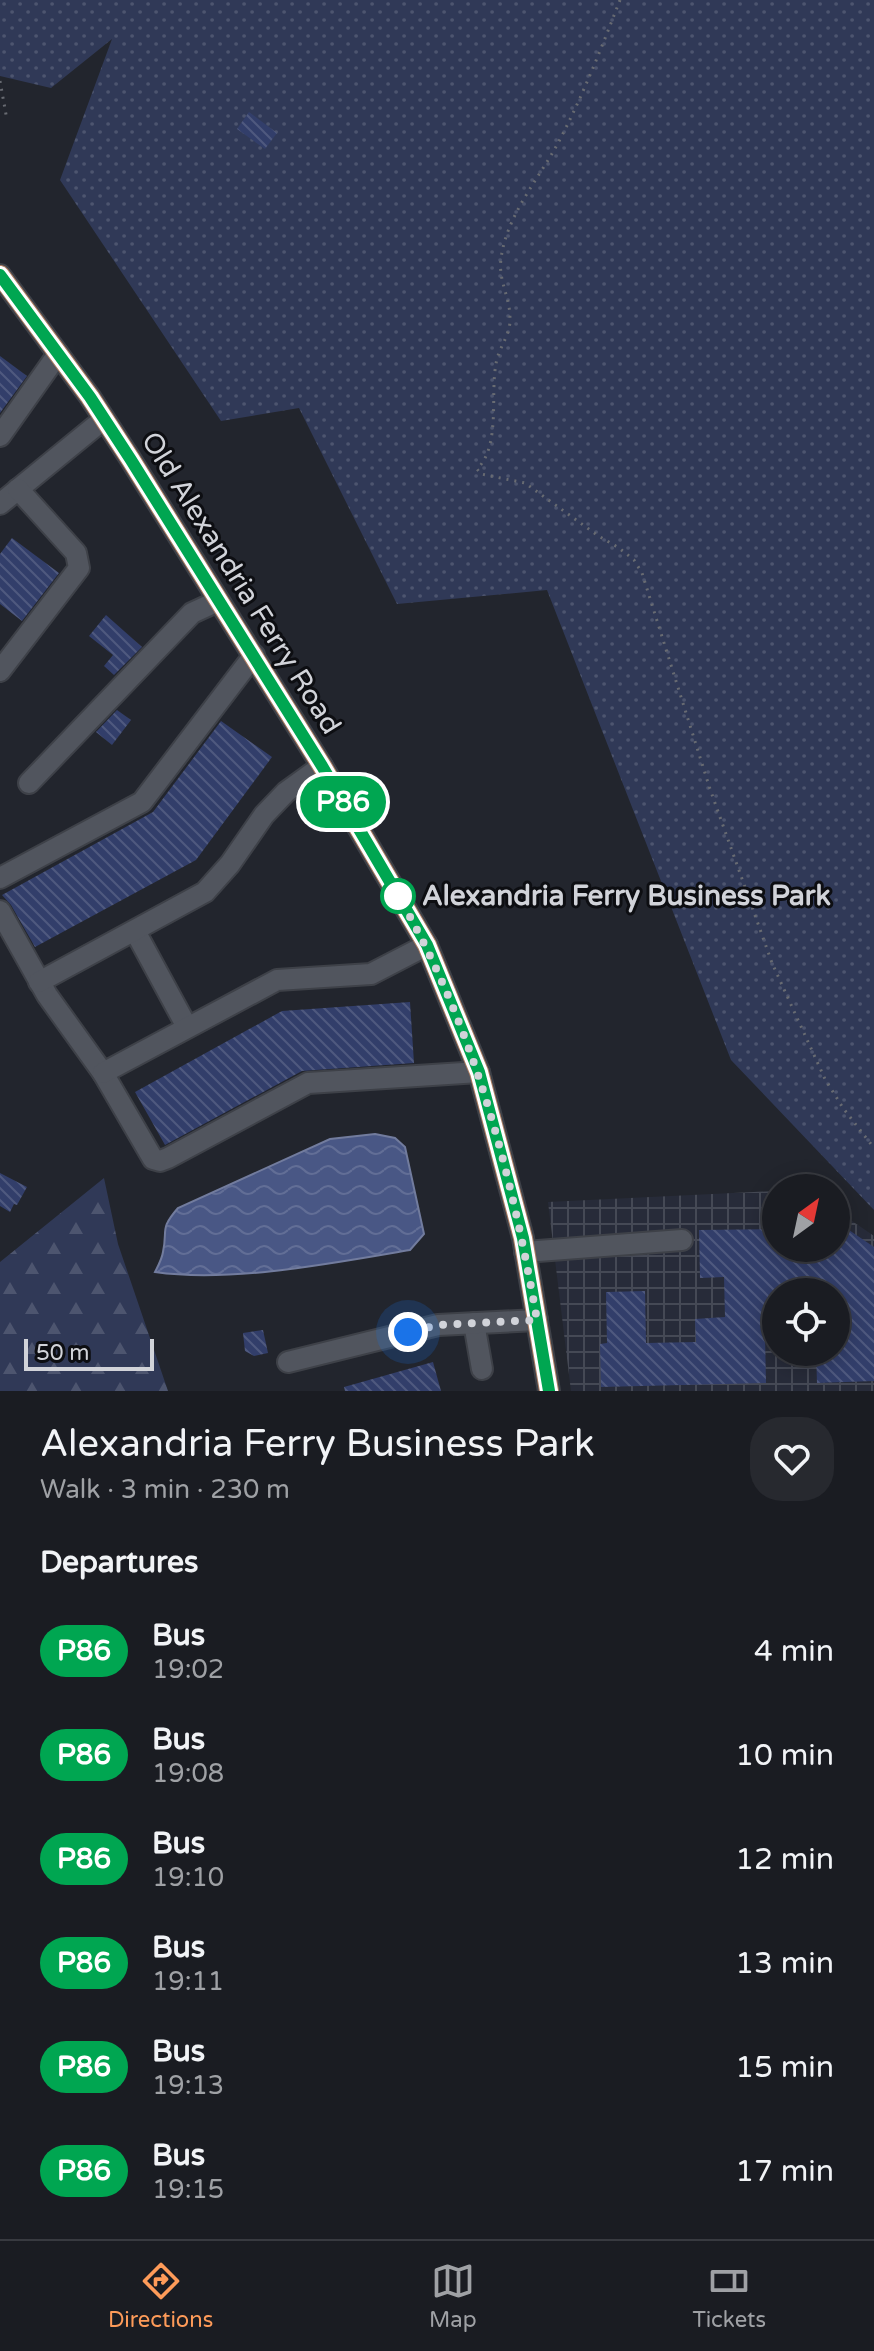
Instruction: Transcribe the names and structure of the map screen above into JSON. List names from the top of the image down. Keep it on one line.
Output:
{"streets":{"main road":["Old Alexandria Ferry Road"]},"places":["Alexandria Ferry Business Park"],"lines":["bus line P86"],"scale_bar":"50 m","north":"top right","page":{"on_map":"P86","scale":"50 m","heading":[["Alexandria Ferry Business Park","Walk · 3 min · 230 m"],"Departures"],"list":[{"mark":"P86","name":"Bus","note":"19:02","value":"4 min"},{"mark":"P86","name":"Bus","note":"19:08","value":"10 min"},{"mark":"P86","name":"Bus","note":"19:10","value":"12 min"},{"mark":"P86","name":"Bus","note":"19:11","value":"13 min"},{"mark":"P86","name":"Bus","note":"19:13","value":"15 min"},{"mark":"P86","name":"Bus","note":"19:15","value":"17 min"}],"tabs":["Directions","Map","Tickets"]}}
